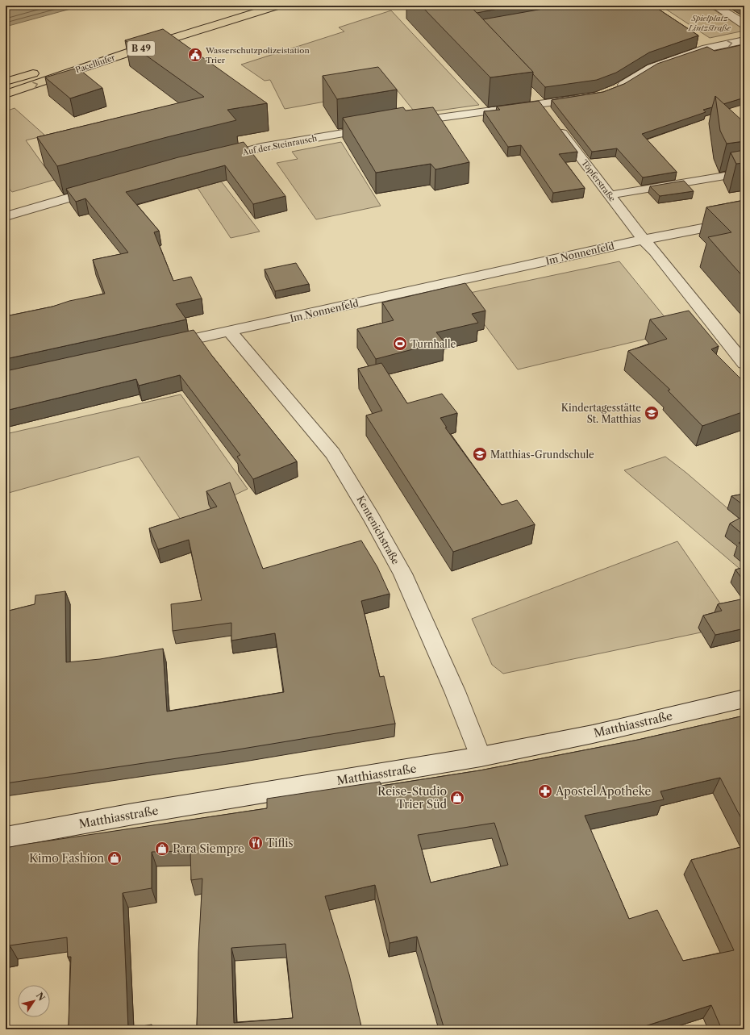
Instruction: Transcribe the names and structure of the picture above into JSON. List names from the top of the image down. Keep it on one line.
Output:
{"streets":{"main road":["B 49","Pacelliufer"],"street":["Auf der Steinrausch","Töpferstraße","Im Nonnenfeld","Kentenichstraße","Matthiasstraße"]},"crossings":[["Töpferstraße","Im Nonnenfeld"],["Im Nonnenfeld","Kentenichstraße"],["Kentenichstraße","Matthiasstraße"]],"parks":["Spielplatz Lintzstraße"],"places":{"public building":["Wasserschutzpolizeistation Trier"],"sports":["Turnhalle"],"school or university":["Kindertagesstätte St. Matthias","Matthias-Grundschule"],"pharmacy":["Apostel Apotheke"],"shop":["Reise-Studio Trier Süd","Para Siempre","Kimo Fashion"],"restaurant":["Tiflis"]},"north":"top right"}
